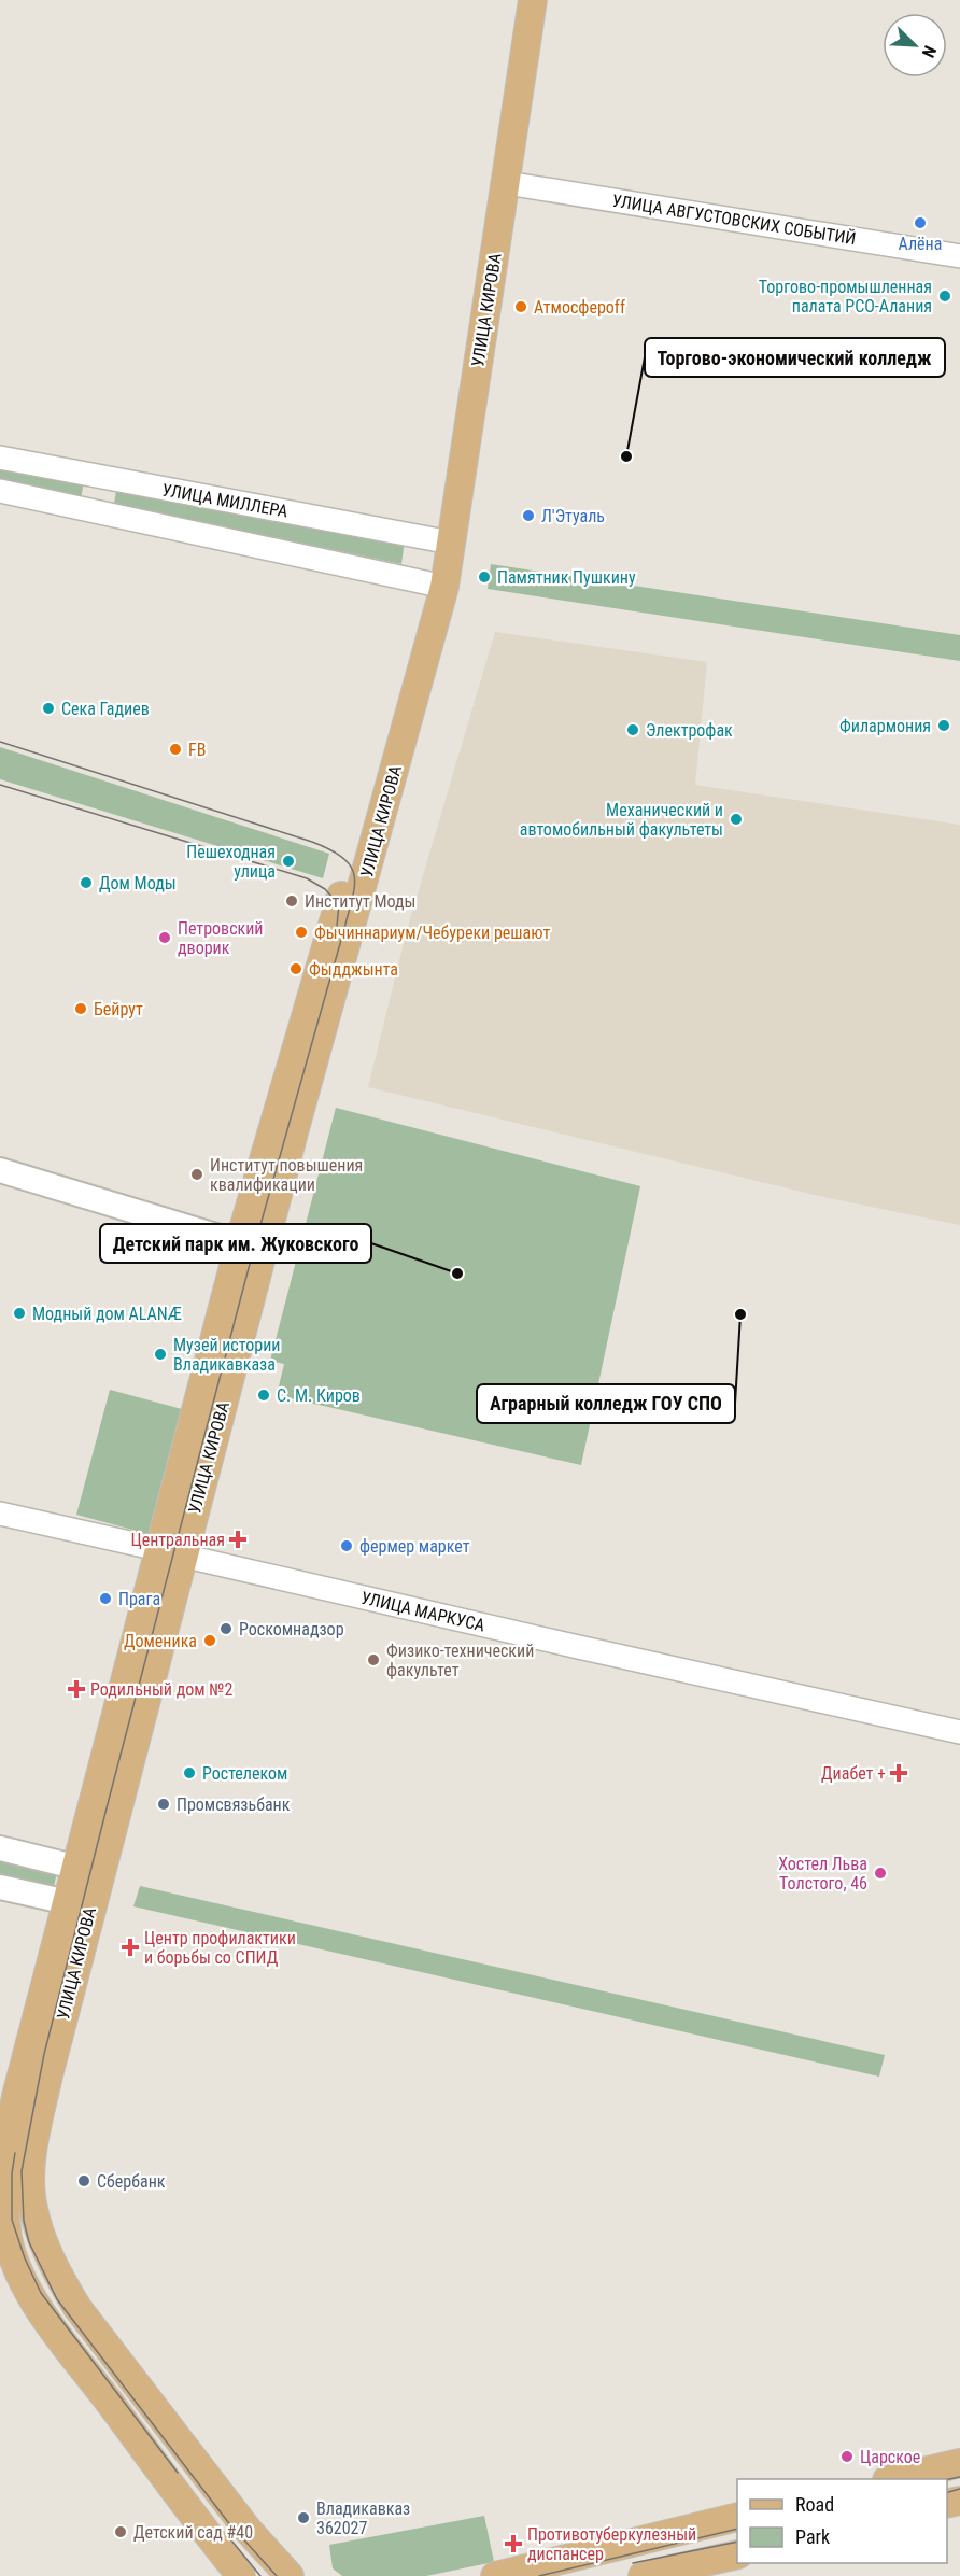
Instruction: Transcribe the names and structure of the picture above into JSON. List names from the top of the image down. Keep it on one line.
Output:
{"streets":{"main road":["УЛИЦА КИРОВА"],"street":["УЛИЦА АВГУСТОВСКИХ СОБЫТИЙ","УЛИЦА МИЛЛЕРА","УЛИЦА МАРКУСА"]},"crossings":[["УЛИЦА АВГУСТОВСКИХ СОБЫТИЙ","УЛИЦА КИРОВА"],["УЛИЦА КИРОВА","УЛИЦА МИЛЛЕРА"],["УЛИЦА КИРОВА","УЛИЦА МАРКУСА"]],"places":{"other":["Алёна","Торгово-промышленная палата РСО-Алания","Атмосферoff","Торгово-экономический колледж","Л'Этуаль","Памятник Пушкину","Сека Гадиев","Филармония","Электрофак","FB","Механический и автомобильный факультеты","Пешеходная улица","Дом Моды","Институт Моды","Фычиннариум/Чебуреки решают","Петровский дворик","Фыдджынта","Бейрут","Институт повышения квалификации","Детский парк им. Жуковского","Модный дом ALANÆ","Аграрный колледж ГОУ СПО","Музей истории Владикавказа","С. М. Киров","фермер маркет","Прага","Роскомнадзор","Доменика","Физико-технический факультет","Ростелеком","Промсвязьбанк","Хостел Льва Толстого, 46","Сбербанк","Царское","Владикавказ 362027","Детский сад #40"],"health":["Центральная","Родильный дом №2","Диабет +","Центр профилактики и борьбы со СПИД","Противотуберкулезный диспансер"]},"legend":["Road","Park"],"north":"bottom right"}
